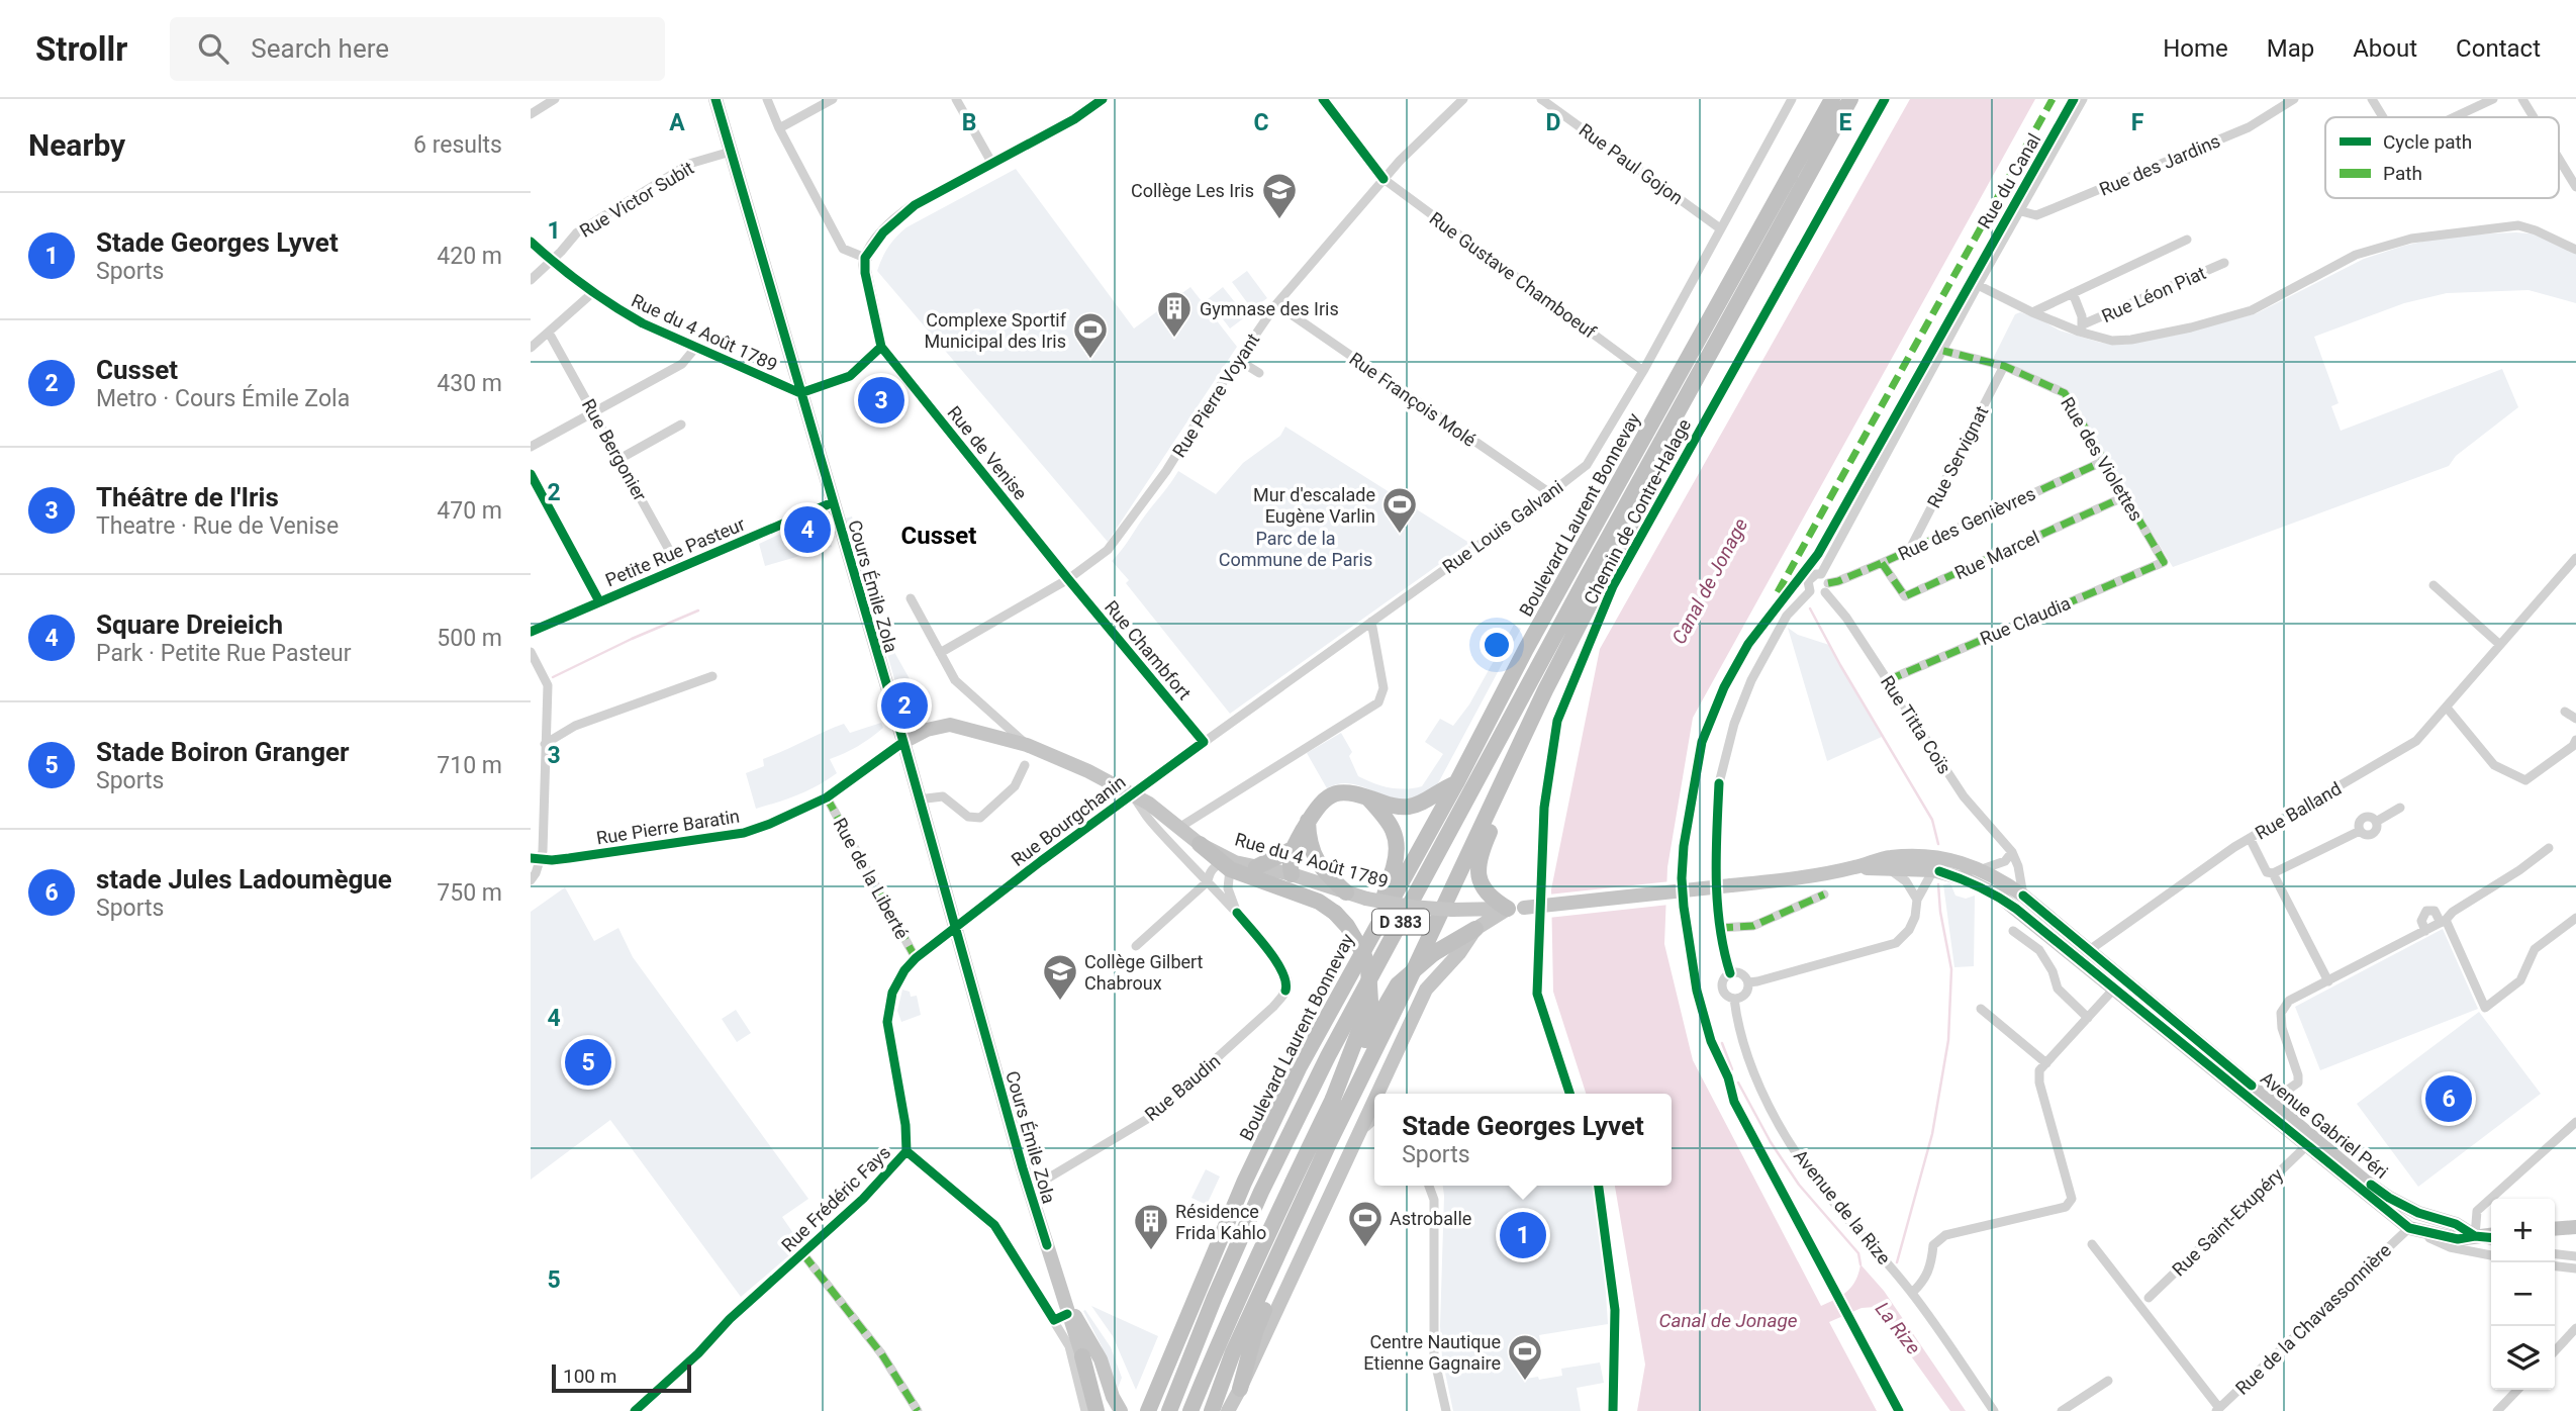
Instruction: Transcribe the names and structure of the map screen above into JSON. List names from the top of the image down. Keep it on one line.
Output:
{"streets":{"highway":["Boulevard Laurent Bonnevay","D 383"],"main road":["Rue du 4 Août 1789","Cours Émile Zola","Rue Pierre Baratin","Avenue Gabriel Péri"],"street":["Rue Paul Gojon","Rue des Jardins","Rue du Canal","Rue Victor Subit","Rue Gustave Chamboeuf","Rue Léon Piat","Rue Pierre Voyant","Rue François Molé","Rue Bergonier","Rue de Venise","Rue Servignat","Rue des Violettes","Rue des Genièvres","Rue Louis Galvani","Petite Rue Pasteur","Rue Marcel","Rue Claudia","Rue Chambfort","Rue Titta Coïs","Rue Balland","Rue Bourgchanin","Rue de la Liberté","Rue Baudin","Rue Frédéric Fays","Avenue de la Rize","Rue Saint-Exupéry","Rue de la Chavassonnière"],"cycle path":["Chemin de Contre-Halage"]},"crossings":[["Rue Paul Gojon","Rue Louis Galvani"],["Rue des Jardins","Rue du Canal"],["Rue du Canal","Rue des Violettes"],["Rue du Canal","Rue des Genièvres"],["Rue du Canal","Rue Titta Coïs"],["Rue Victor Subit","Rue du 4 Août 1789"],["Rue Victor Subit","Cours Émile Zola"],["Rue Gustave Chamboeuf","Rue Pierre Voyant"],["Rue Gustave Chamboeuf","Rue Louis Galvani"],["Rue du 4 Août 1789","Rue Pierre Voyant"],["Rue du 4 Août 1789","Cours Émile Zola"],["Rue du 4 Août 1789","Rue Bourgchanin"],["Rue du 4 Août 1789","Rue Pierre Baratin"],["Rue Pierre Voyant","Rue François Molé"],["Rue Pierre Voyant","Rue de Venise"],["Rue Pierre Voyant","Rue Chambfort"],["Rue François Molé","Rue Louis Galvani"],["Rue Bergonier","Petite Rue Pasteur"],["Rue de Venise","Rue Chambfort"],["Rue Servignat","Rue des Violettes"],["Rue Servignat","Rue des Genièvres"],["Rue des Violettes","Rue des Genièvres"],["Rue des Violettes","Rue Marcel"],["Rue des Violettes","Rue Claudia"],["Rue des Genièvres","Rue Marcel"],["Rue des Genièvres","Rue Titta Coïs"],["Rue Louis Galvani","Rue Bourgchanin"],["Petite Rue Pasteur","Cours Émile Zola"],["Cours Émile Zola","Rue Bourgchanin"],["Cours Émile Zola","Rue Pierre Baratin"],["Cours Émile Zola","Rue Baudin"],["Cours Émile Zola","Rue Frédéric Fays"],["Rue Claudia","Rue Titta Coïs"],["Rue Chambfort","Rue Bourgchanin"],["Rue Titta Coïs","Avenue Gabriel Péri"],["Rue Balland","Avenue Gabriel Péri"],["Rue Bourgchanin","Rue Frédéric Fays"],["Rue Pierre Baratin","Rue de la Liberté"],["Rue de la Liberté","Rue Frédéric Fays"],["Avenue Gabriel Péri","Rue Saint-Exupéry"],["Avenue Gabriel Péri","Rue de la Chavassonnière"]],"districts":["Cusset"],"water":["Canal de Jonage","La Rize"],"parks":["Parc de la Commune de Paris"],"places":{"school or university":["Collège Les Iris","Collège Gilbert Chabroux"],"building":["Gymnase des Iris","Résidence Frida Kahlo"],"sports":["Complexe Sportif Municipal des Iris","Mur d'escalade Eugène Varlin","Astroballe","Centre Nautique Etienne Gagnaire"]},"legend":["Cycle path","Path"],"scale_bar":"100 m","page":{"header":"Strollr","search":"Search here","nav":["Home","Map","About","Contact"],"heading":["Nearby","6 results"],"list":[{"mark":"1","name":"Stade Georges Lyvet","note":"Sports","value":"420 m"},{"mark":"2","name":"Cusset","note":"Metro · Cours Émile Zola","value":"430 m"},{"mark":"3","name":"Théâtre de l'Iris","note":"Theatre · Rue de Venise","value":"470 m"},{"mark":"4","name":"Square Dreieich","note":"Park · Petite Rue Pasteur","value":"500 m"},{"mark":"5","name":"Stade Boiron Granger","note":"Sports","value":"710 m"},{"mark":"6","name":"stade Jules Ladoumègue","note":"Sports","value":"750 m"}],"pins":["3","4","2","5","6","1"],"popup":["Stade Georges Lyvet","Sports"],"map_buttons":["+","−"],"scale":"100 m"},"grid":{"columns":["A","B","C","D","E","F"],"rows":["1","2","3","4","5"]}}
